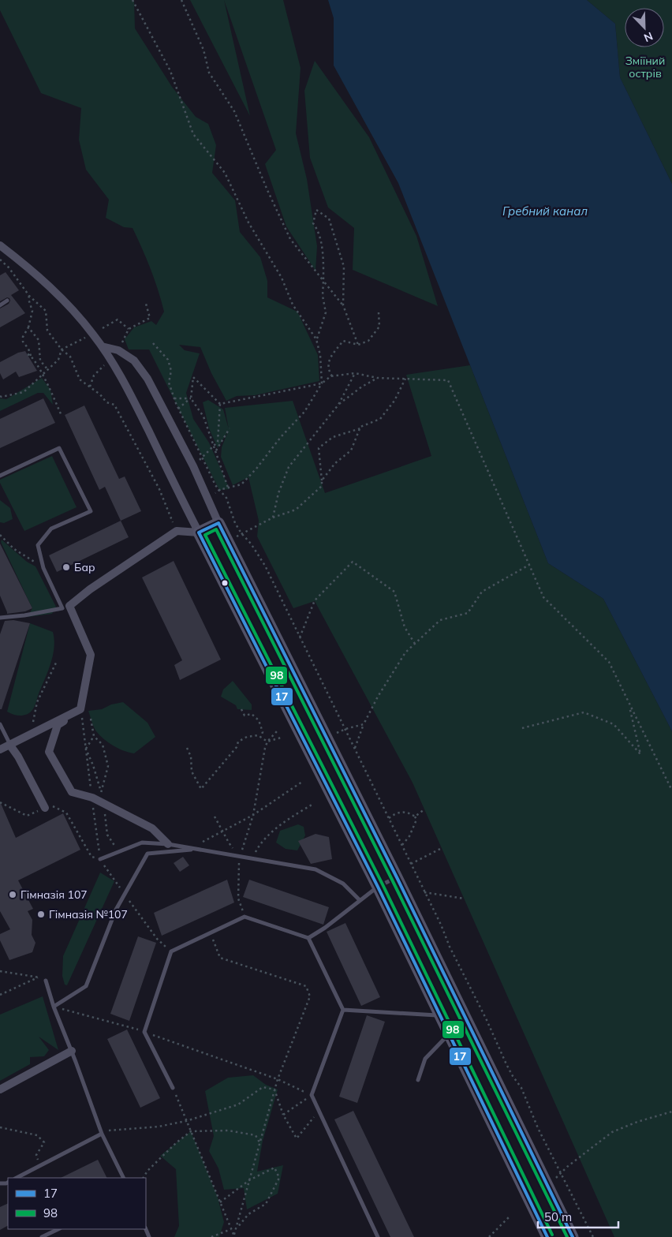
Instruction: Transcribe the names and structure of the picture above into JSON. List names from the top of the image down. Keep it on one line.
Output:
{"water":["Гребний канал"],"parks":["Зміїний острів"],"places":["Бар","Гімназія 107","Гімназія №107"],"lines":["transit line 17","transit line 98"],"legend":["17","98"],"scale_bar":"50 m","north":"bottom right"}
